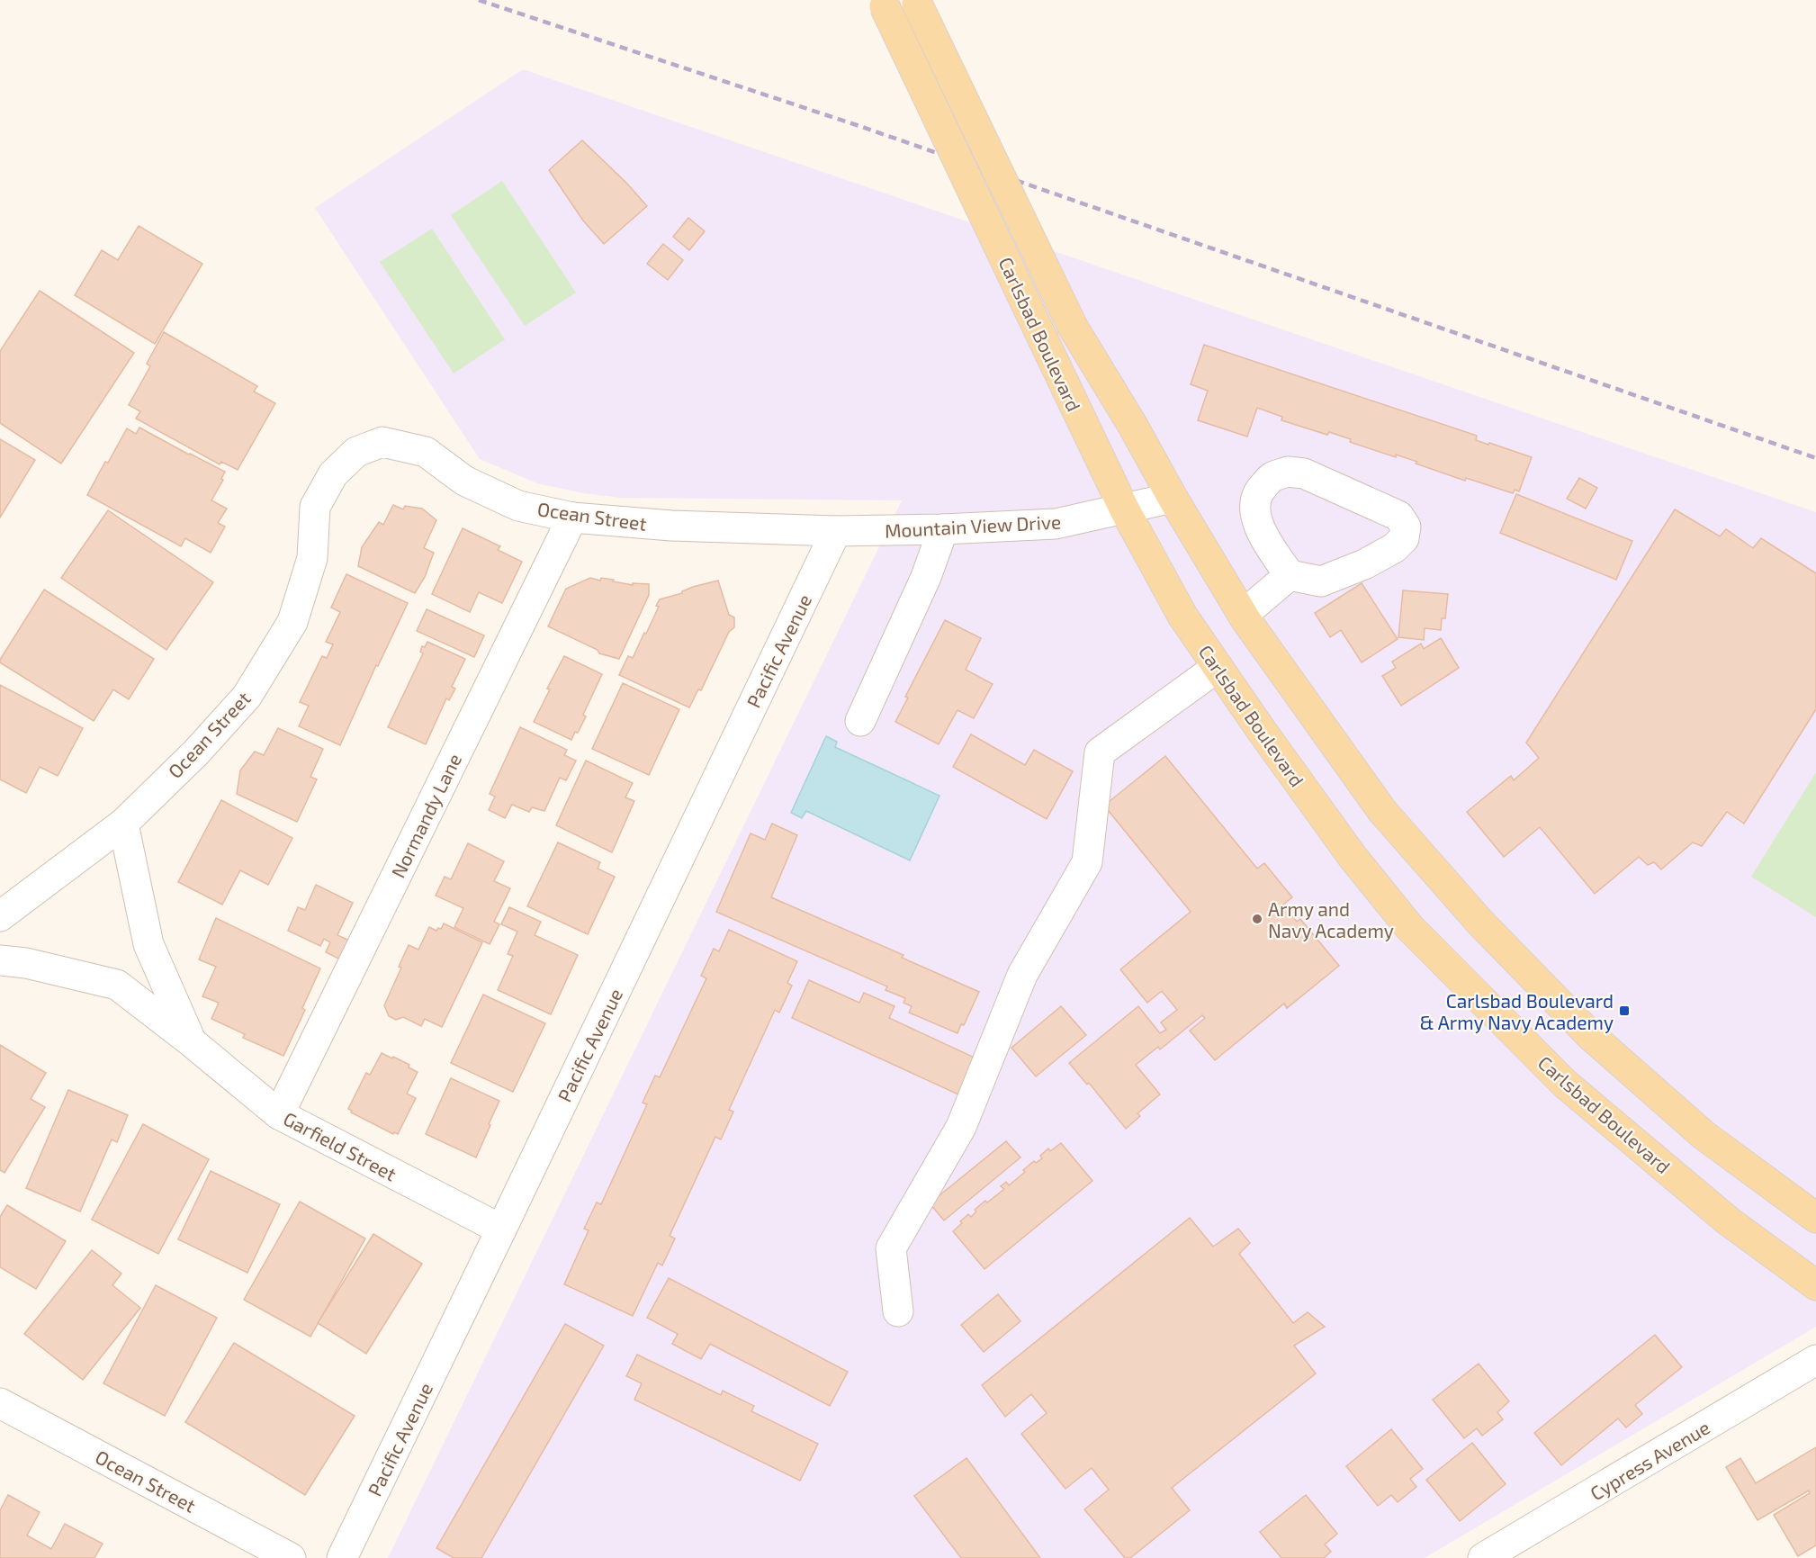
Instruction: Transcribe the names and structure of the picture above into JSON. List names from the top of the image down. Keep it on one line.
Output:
{"streets":{"main road":["Carlsbad Boulevard"],"street":["Ocean Street","Mountain View Drive","Pacific Avenue","Normandy Lane","Garfield Street","Cypress Avenue"]},"crossings":[["Carlsbad Boulevard","Mountain View Drive"],["Ocean Street","Mountain View Drive"],["Ocean Street","Pacific Avenue"],["Ocean Street","Normandy Lane"],["Ocean Street","Garfield Street"],["Mountain View Drive","Pacific Avenue"],["Pacific Avenue","Garfield Street"],["Normandy Lane","Garfield Street"]],"places":{"other":["Army and Navy Academy"],"transit":["Carlsbad Boulevard & Army Navy Academy"]}}
